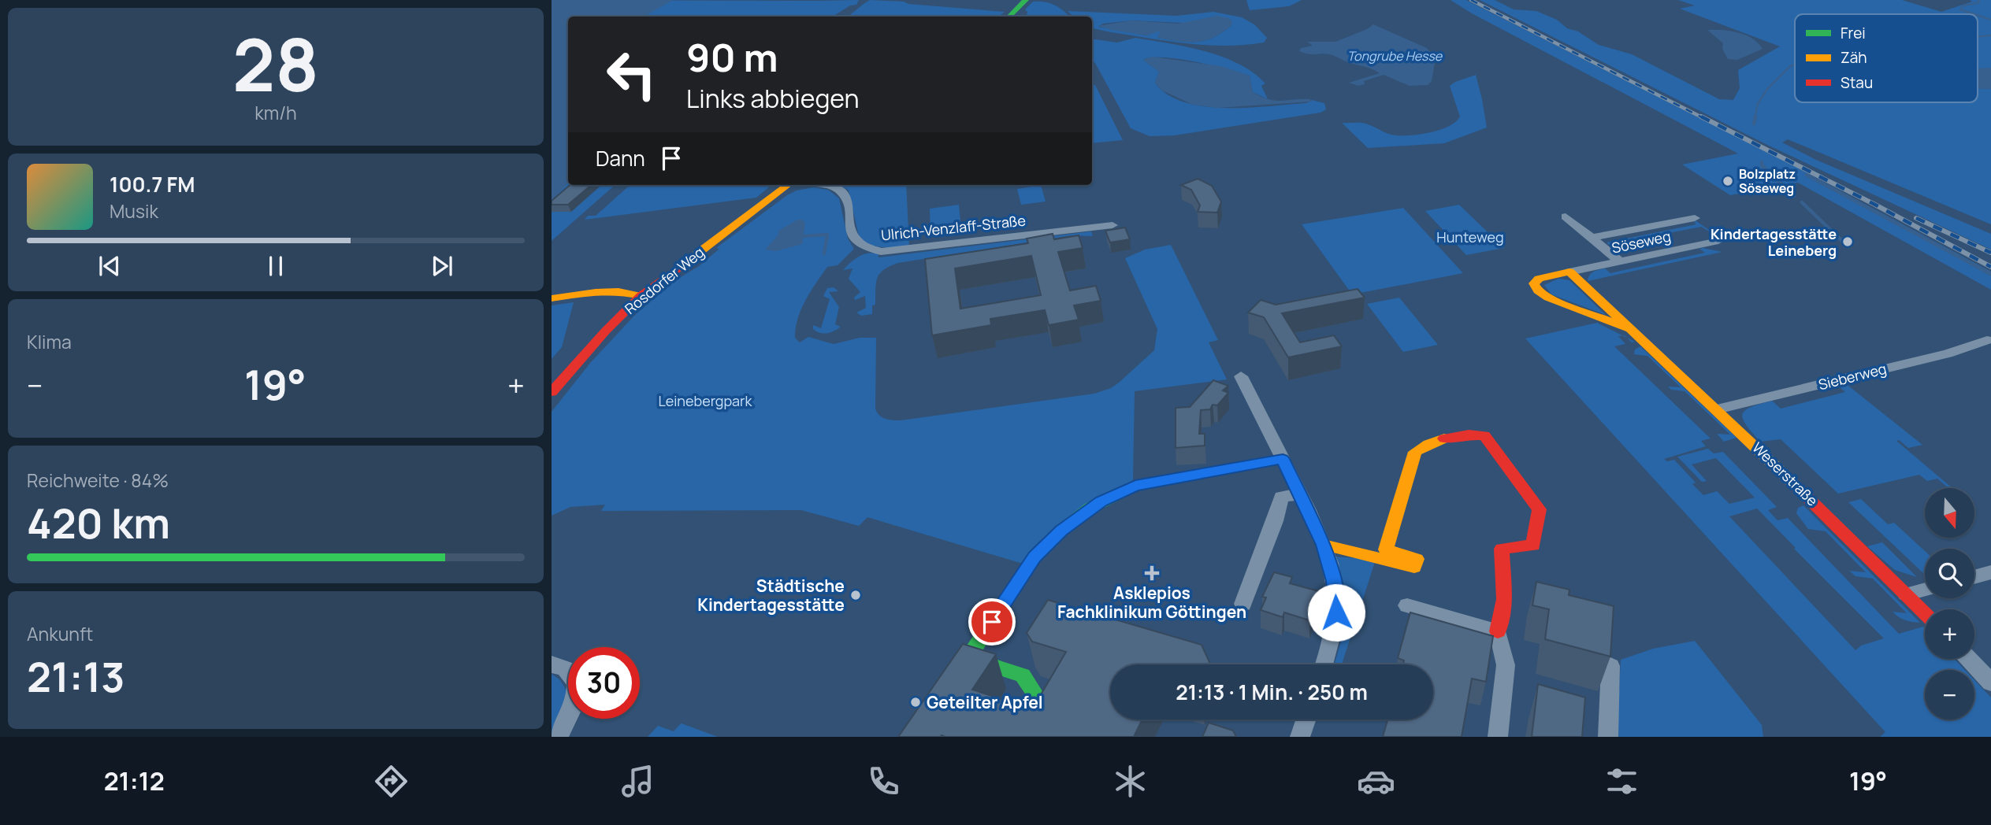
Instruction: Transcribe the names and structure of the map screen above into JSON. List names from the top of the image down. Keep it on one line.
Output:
{"streets":{"street":["Ulrich-Venzlaff-Straße","Söseweg","Rosdorfer Weg","Sieberweg","Weserstraße"]},"crossings":[["Söseweg","Weserstraße"],["Sieberweg","Weserstraße"]],"water":["Tongrube Hesse"],"parks":["Hunteweg","Leinebergpark"],"places":{"other":["Bolzplatz Söseweg","Kindertagesstätte Leineberg","Städtische Kindertagesstätte","Geteilter Apfel"],"health":["Asklepios Fachklinikum Göttingen"]},"legend":["Frei","Zäh","Stau"],"north":"bottom","page":{"tile":[["28","km/h"],"Klima",["Reichweite · 84%","420 km"],["Ankunft","21:13"]],"turn":["90 m","Links abbiegen"],"then":"Dann","song":["100.7 FM","Musik"],"heat":["−","19°","+"],"map_buttons":["+","−"],"limit":"30","trip":"21:13 · 1 Min. · 250 m","tabs":["21:12","19°"]}}
